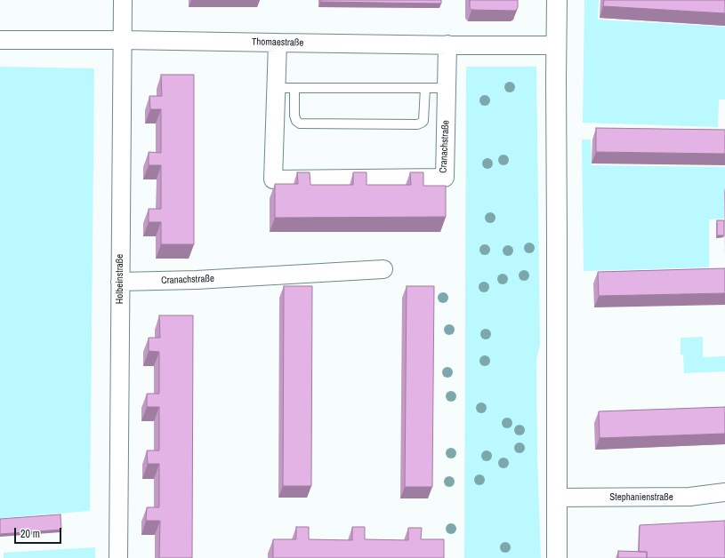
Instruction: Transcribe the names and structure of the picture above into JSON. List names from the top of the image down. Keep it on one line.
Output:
{"streets":{"street":["Thomaestraße","Cranachstraße","Holbeinstraße","Stephanienstraße"]},"crossings":[["Thomaestraße","Cranachstraße"],["Thomaestraße","Holbeinstraße"],["Cranachstraße","Holbeinstraße"]],"scale_bar":"20 m"}
